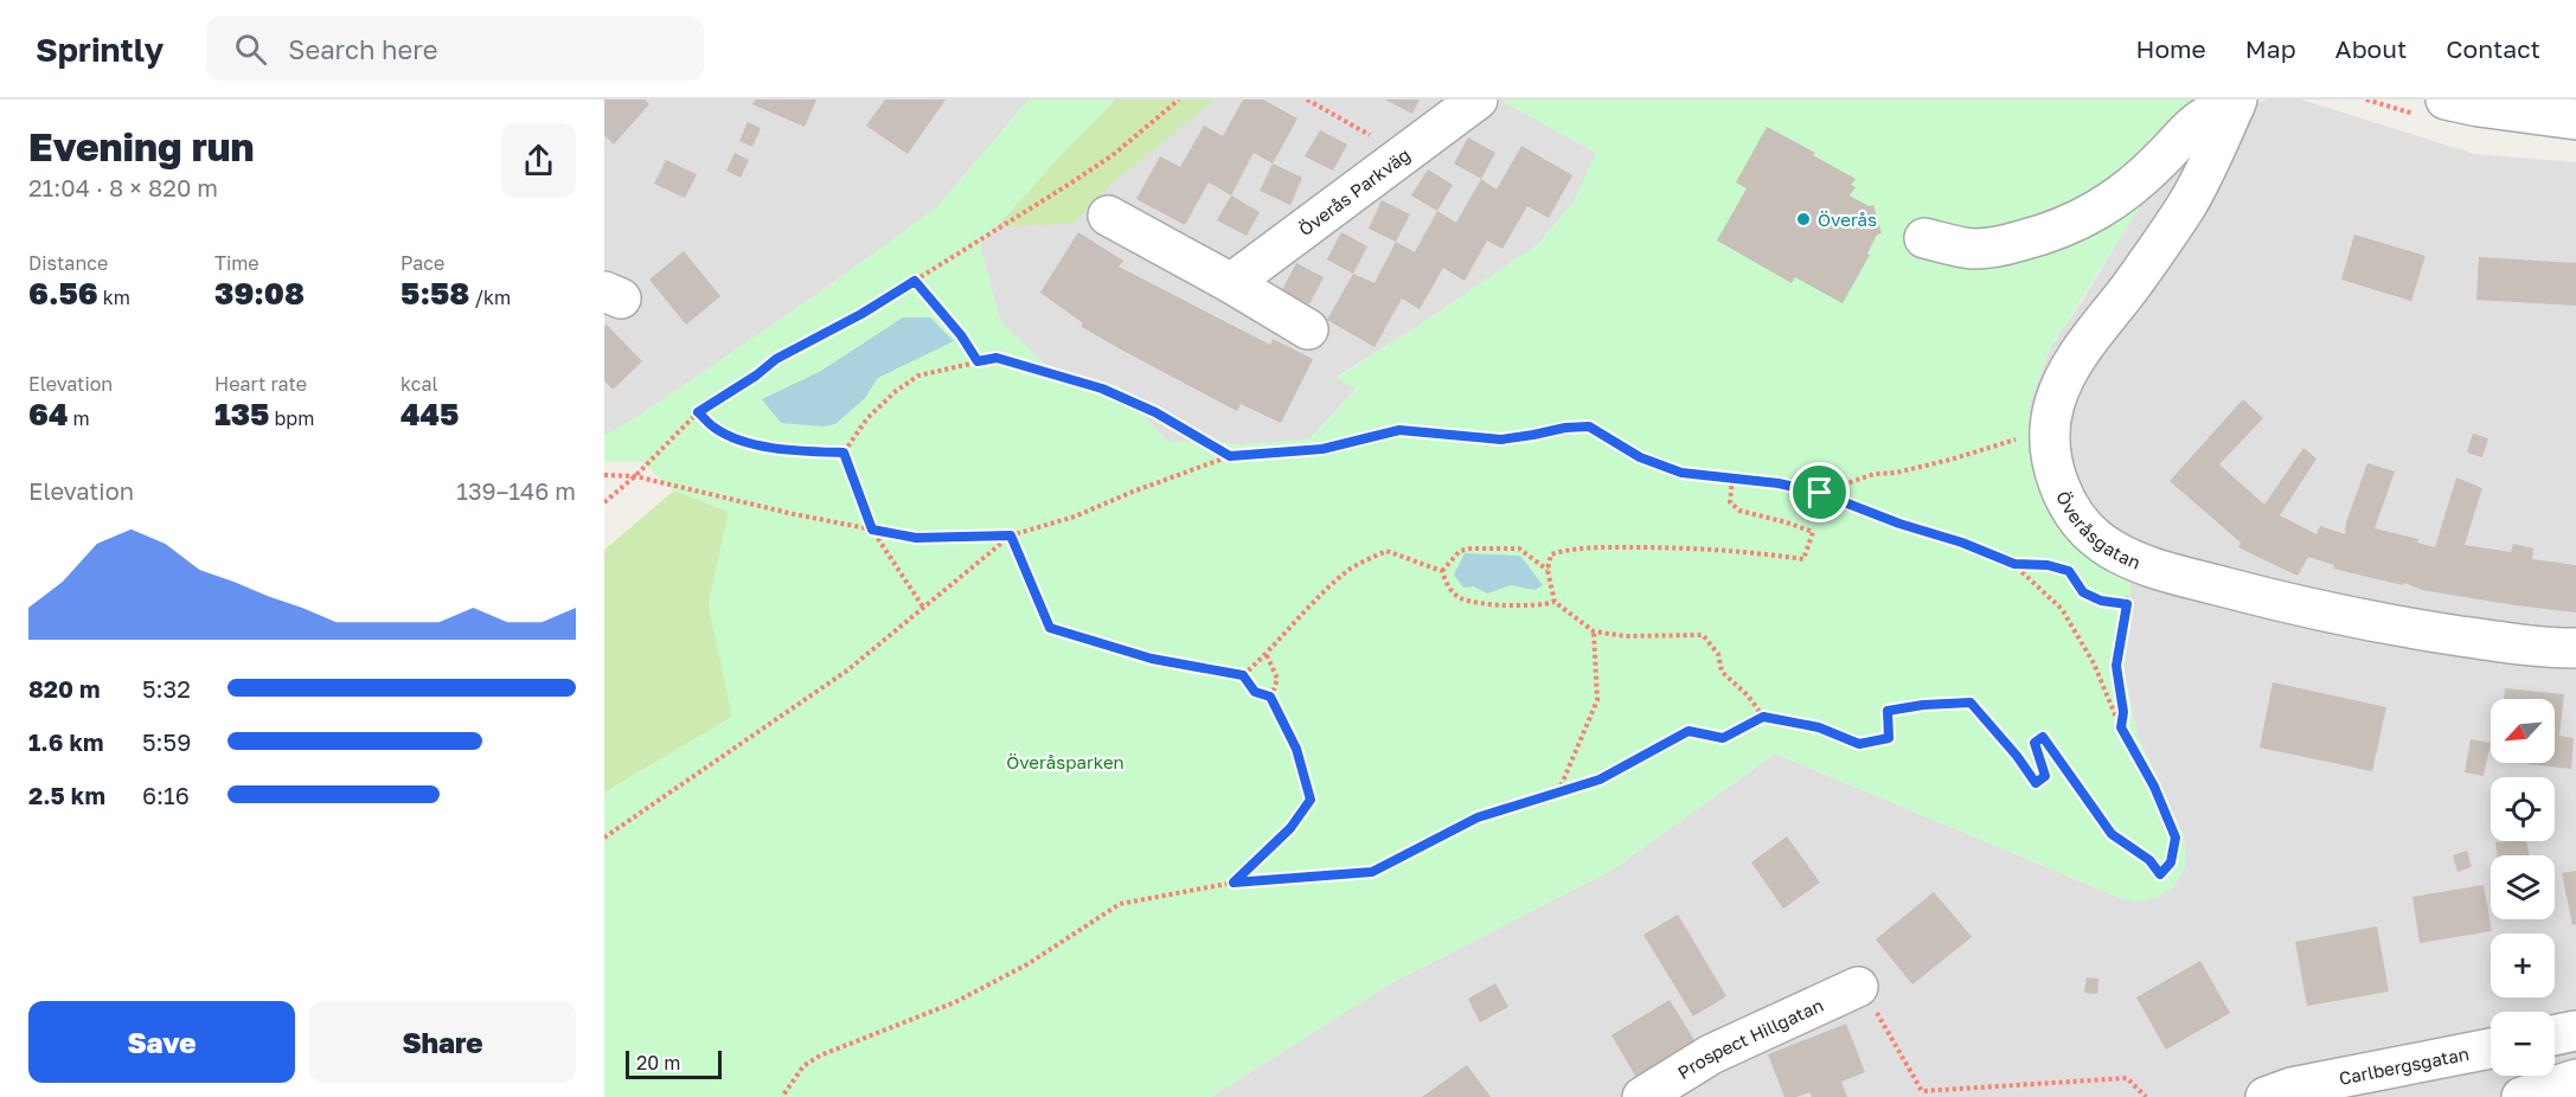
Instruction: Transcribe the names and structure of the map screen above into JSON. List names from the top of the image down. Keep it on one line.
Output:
{"streets":{"street":["Överås Parkväg","Överåsgatan","Prospect Hillgatan","Carlbergsgatan"]},"parks":["Överåsparken"],"places":["Överås"],"scale_bar":"20 m","north":"bottom left","page":{"header":"Sprintly","search":"Search here","nav":["Home","Map","About","Contact"],"heading":["Evening run","21:04 · 8 × 820 m"],"stats":[["Distance","6.56 km"],["Time","39:08"],["Pace","5:58 /km"],["Elevation","64 m"],["Heart rate","135 bpm"],["kcal","445"]],"chart":["Elevation","139–146 m"],"list":[{"name":"820 m","note":"5:32"},{"name":"1.6 km","note":"5:59"},{"name":"2.5 km","note":"6:16"}],"map_buttons":["+","−"],"buttons":["Save","Share"],"scale":"20 m"}}
